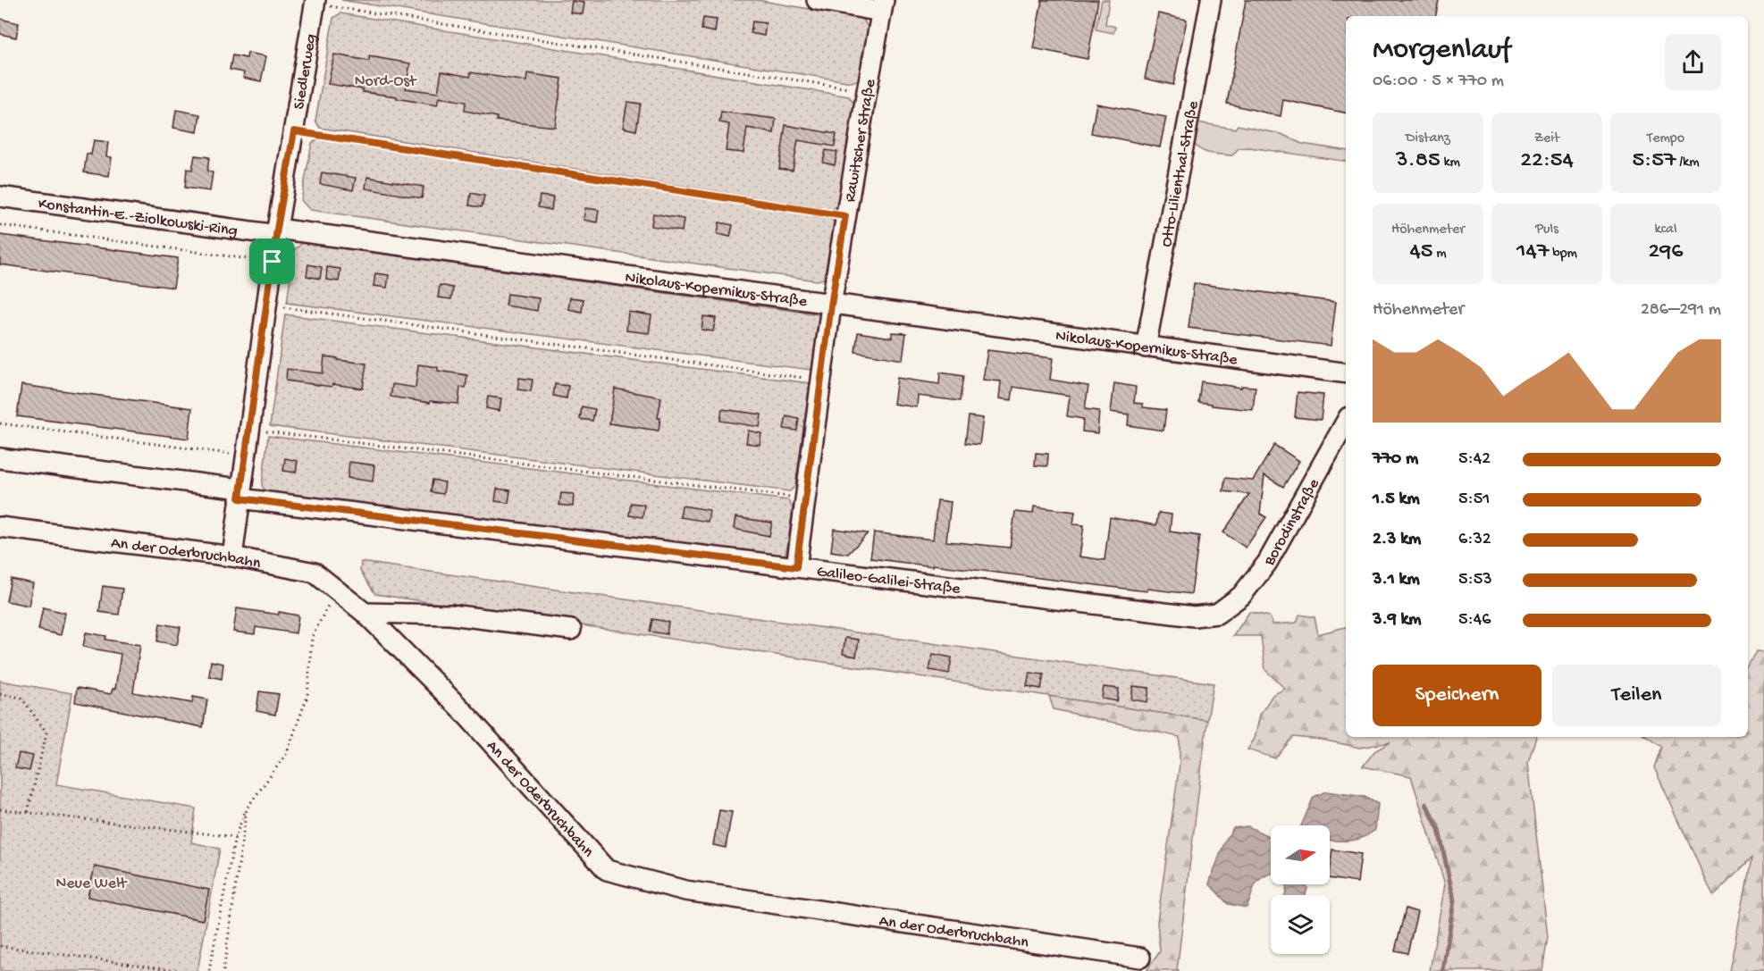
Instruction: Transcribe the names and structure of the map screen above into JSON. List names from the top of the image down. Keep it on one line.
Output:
{"streets":{"street":["Siedlerweg","Rawitscher Straße","Otto-Lilienthal-Straße","Konstantin-E.-Ziolkowski-Ring","Nikolaus-Kopernikus-Straße","Borodinstraße","An der Oderbruchbahn","Galileo-Galilei-Straße"]},"crossings":[["Siedlerweg","Konstantin-E.-Ziolkowski-Ring"],["Siedlerweg","Nikolaus-Kopernikus-Straße"],["Siedlerweg","An der Oderbruchbahn"],["Siedlerweg","Galileo-Galilei-Straße"],["Rawitscher Straße","Nikolaus-Kopernikus-Straße"],["Rawitscher Straße","Galileo-Galilei-Straße"],["Otto-Lilienthal-Straße","Nikolaus-Kopernikus-Straße"],["Konstantin-E.-Ziolkowski-Ring","Nikolaus-Kopernikus-Straße"],["Borodinstraße","Galileo-Galilei-Straße"]],"parks":["Nord-Ost","Neue Welt"],"north":"right","page":{"heading":["Morgenlauf","06:00 · 5 × 770 m"],"stats":[["Distanz","3.85 km"],["Zeit","22:54"],["Tempo","5:57 /km"],["Höhenmeter","45 m"],["Puls","147 bpm"],["kcal","296"]],"chart":["Höhenmeter","286–291 m"],"list":[{"name":"770 m","note":"5:42"},{"name":"1.5 km","note":"5:51"},{"name":"2.3 km","note":"6:32"},{"name":"3.1 km","note":"5:53"},{"name":"3.9 km","note":"5:46"}],"buttons":["Speichern","Teilen"]}}
